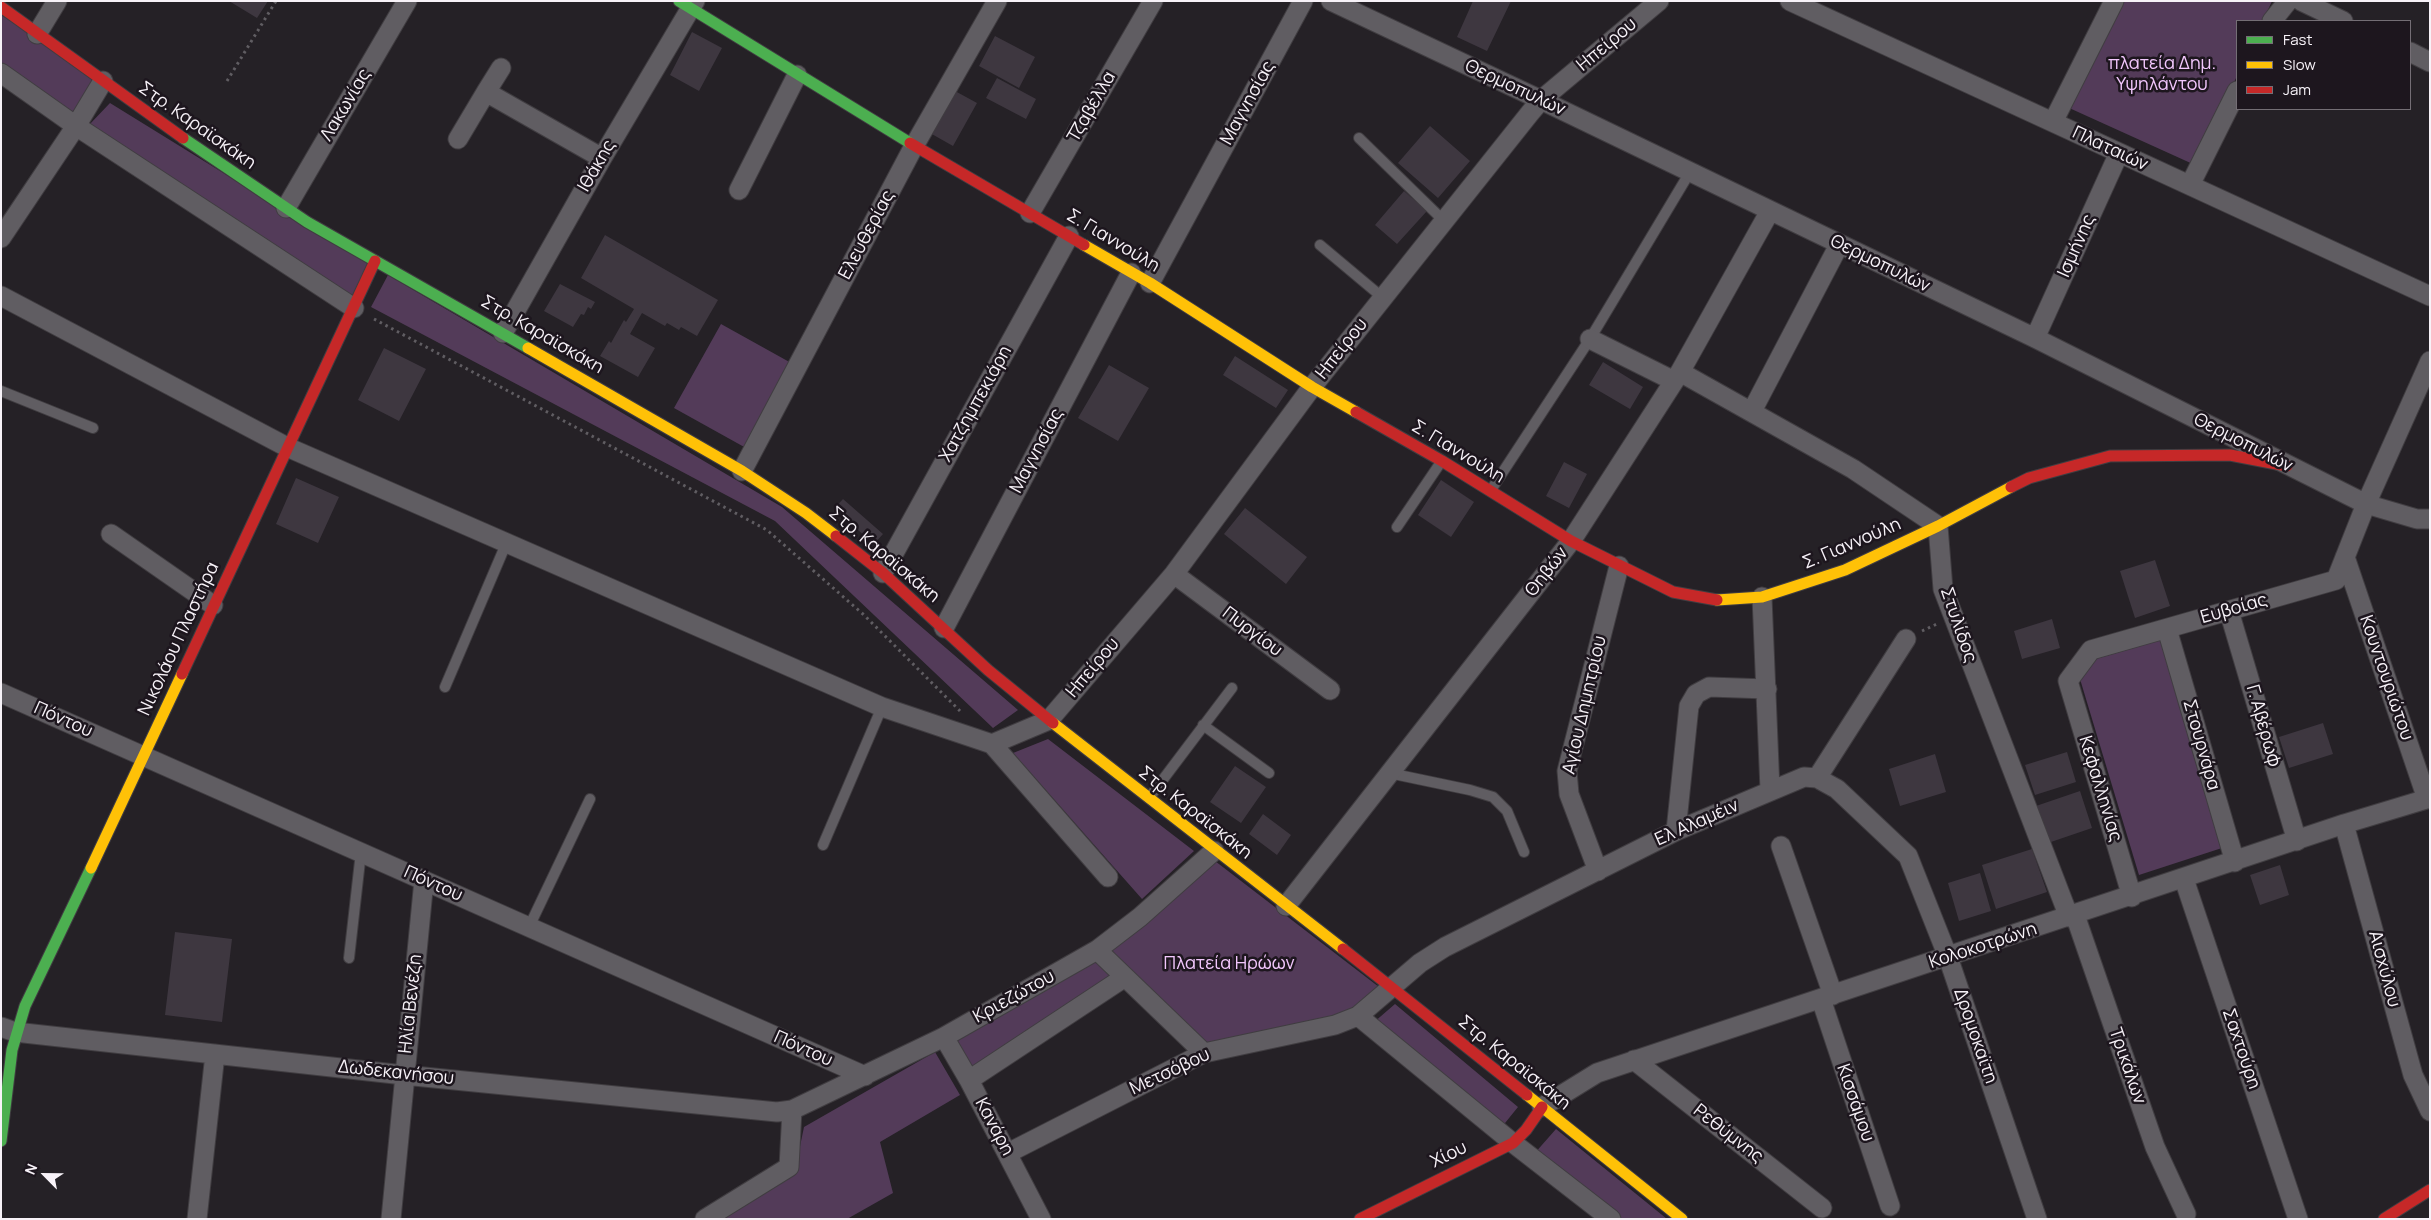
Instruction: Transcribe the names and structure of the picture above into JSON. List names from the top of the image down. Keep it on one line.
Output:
{"streets":{"street":["Ηπείρου","Θερμοπυλών","Μαγνησίας","Λακωνίας","Τζαβέλλα","Στρ. Καραϊσκάκη","Πλαταιών","Ιθάκης","Ελευθερίας","Σ. Γιαννούλη","Ισμήνης","Χατζημπεκιάρη","Θηβών","Ευβοίας","Στυλίδος","Πυργίου","Νικολάου Πλαστήρα","Κουντουριώτου","Αγίου Δημητρίου","Πόντου","Γ. Αβέρωφ","Στουρνάρα","Κεφαλληνίας","Ελ Αλαμέιν","Κολοκοτρώνη","Αισχύλου","Κριεζώτου","Ηλία Βενέζη","Δρομοκαϊτη","Σαχτούρη","Τρικάλων","Μετσόβου","Δωδεκανήσου","Κισσάμου","Κανάρη","Ρεθύμνης","Χίου"]},"crossings":[["Ηπείρου","Θερμοπυλών"],["Ηπείρου","Στρ. Καραϊσκάκη"],["Ηπείρου","Σ. Γιαννούλη"],["Ηπείρου","Πυργίου"],["Θερμοπυλών","Σ. Γιαννούλη"],["Θερμοπυλών","Ισμήνης"],["Θερμοπυλών","Θηβών"],["Θερμοπυλών","Ευβοίας"],["Μαγνησίας","Στρ. Καραϊσκάκη"],["Μαγνησίας","Σ. Γιαννούλη"],["Λακωνίας","Στρ. Καραϊσκάκη"],["Τζαβέλλα","Σ. Γιαννούλη"],["Στρ. Καραϊσκάκη","Ιθάκης"],["Στρ. Καραϊσκάκη","Ελευθερίας"],["Στρ. Καραϊσκάκη","Χατζημπεκιάρη"],["Στρ. Καραϊσκάκη","Θηβών"],["Στρ. Καραϊσκάκη","Νικολάου Πλαστήρα"],["Στρ. Καραϊσκάκη","Ελ Αλαμέιν"],["Στρ. Καραϊσκάκη","Κολοκοτρώνη"],["Στρ. Καραϊσκάκη","Κριεζώτου"],["Στρ. Καραϊσκάκη","Μετσόβου"],["Στρ. Καραϊσκάκη","Χίου"],["Πλαταιών","Ισμήνης"],["Ιθάκης","Σ. Γιαννούλη"],["Ελευθερίας","Σ. Γιαννούλη"],["Σ. Γιαννούλη","Χατζημπεκιάρη"],["Σ. Γιαννούλη","Θηβών"],["Σ. Γιαννούλη","Στυλίδος"],["Σ. Γιαννούλη","Αγίου Δημητρίου"],["Ευβοίας","Κουντουριώτου"],["Ευβοίας","Γ. Αβέρωφ"],["Ευβοίας","Στουρνάρα"],["Ευβοίας","Κεφαλληνίας"],["Στυλίδος","Κολοκοτρώνη"],["Στυλίδος","Τρικάλων"],["Νικολάου Πλαστήρα","Πόντου"],["Νικολάου Πλαστήρα","Δωδεκανήσου"],["Κουντουριώτου","Κολοκοτρώνη"],["Αγίου Δημητρίου","Ελ Αλαμέιν"],["Πόντου","Κριεζώτου"],["Πόντου","Ηλία Βενέζη"],["Γ. Αβέρωφ","Κολοκοτρώνη"],["Στουρνάρα","Κολοκοτρώνη"],["Κεφαλληνίας","Κολοκοτρώνη"],["Ελ Αλαμέιν","Δρομοκαϊτη"],["Ελ Αλαμέιν","Μετσόβου"],["Κολοκοτρώνη","Αισχύλου"],["Κολοκοτρώνη","Δρομοκαϊτη"],["Κολοκοτρώνη","Σαχτούρη"],["Κολοκοτρώνη","Τρικάλων"],["Κολοκοτρώνη","Κισσάμου"],["Κολοκοτρώνη","Ρεθύμνης"],["Κολοκοτρώνη","Χίου"],["Κριεζώτου","Δωδεκανήσου"],["Κριεζώτου","Κανάρη"],["Ηλία Βενέζη","Δωδεκανήσου"],["Μετσόβου","Κανάρη"]],"parks":["πλατεία Δημ. Υψηλάντου","Πλατεία Ηρώων"],"legend":["Fast","Slow","Jam"],"north":"top left"}
